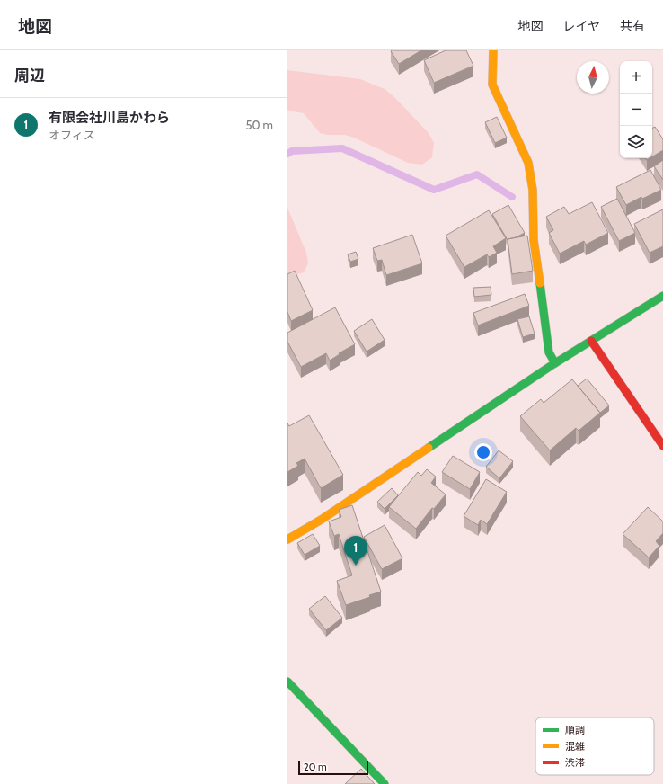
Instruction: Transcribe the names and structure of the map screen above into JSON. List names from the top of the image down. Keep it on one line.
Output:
{"legend":["順調","混雑","渋滞"],"scale_bar":"20 m","north":"top","page":{"header":"地図","nav":["地図","レイヤ","共有"],"heading":"周辺","map_buttons":["+","−"],"list":[{"mark":"1","name":"有限会社川島かわら","note":"オフィス","value":"50 m"}],"pins":"1","scale":"20 m"}}
